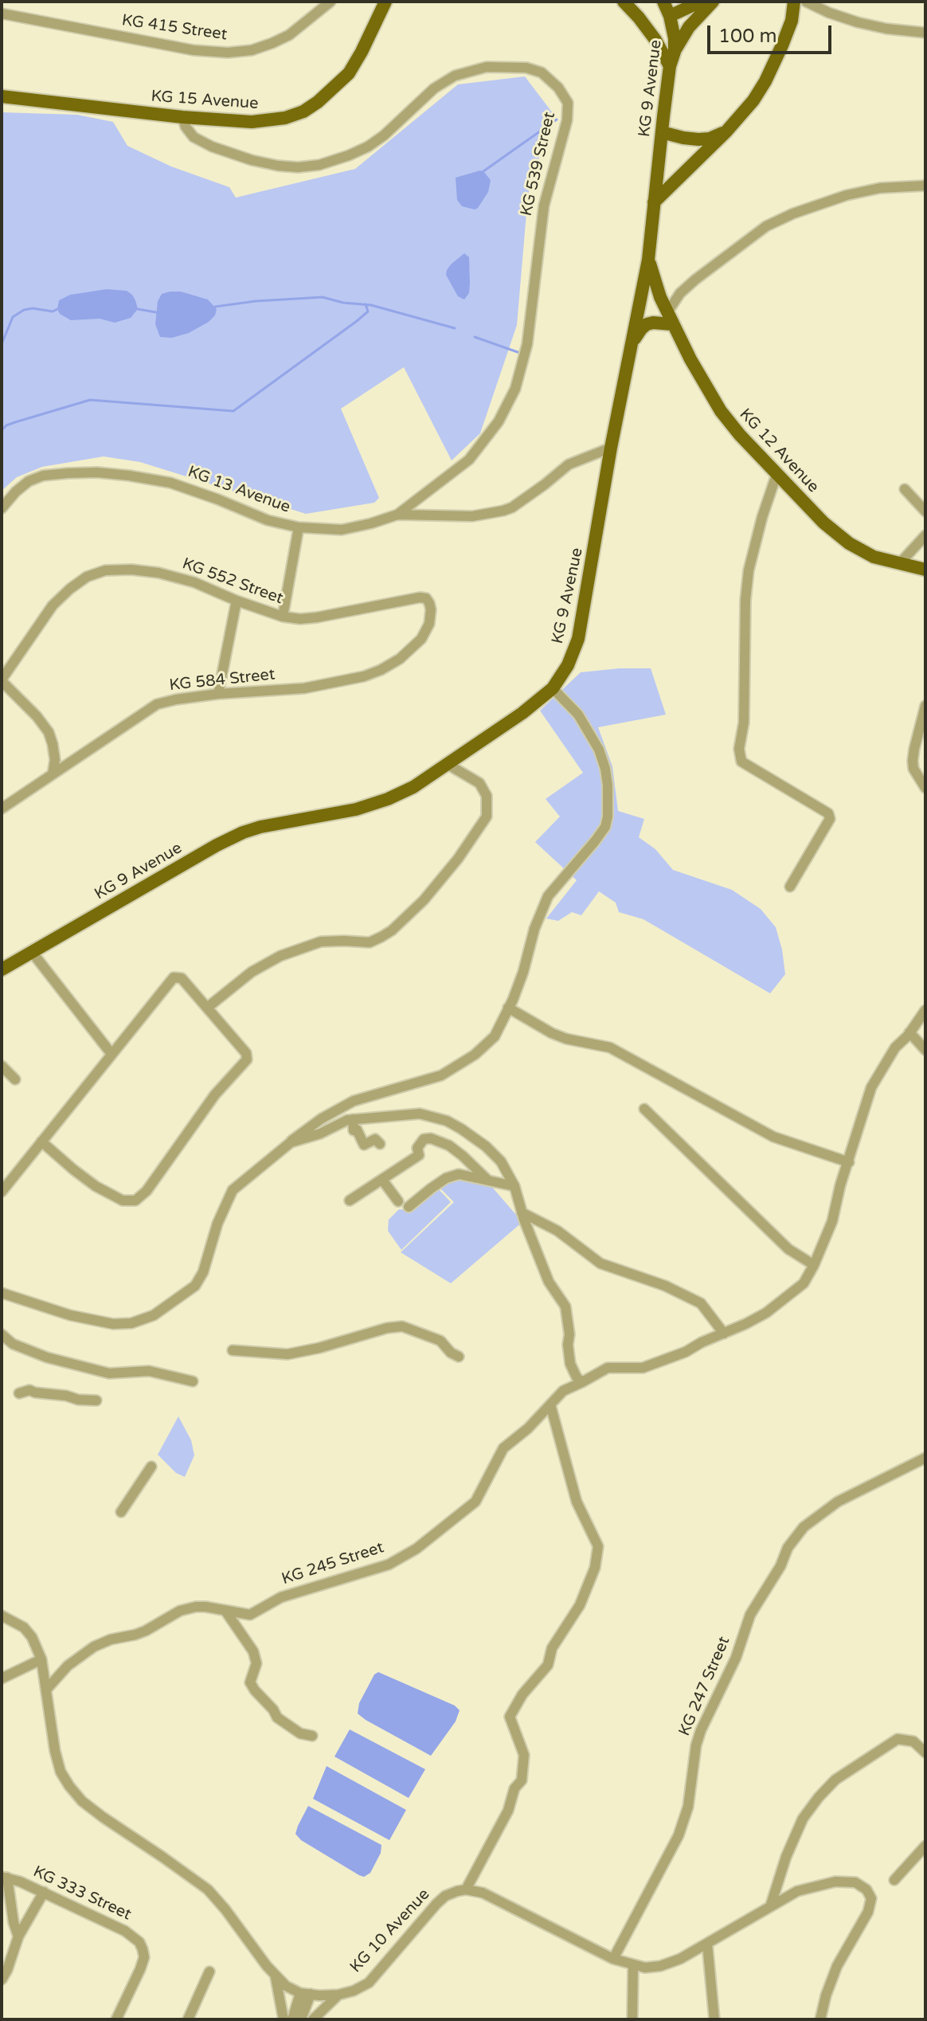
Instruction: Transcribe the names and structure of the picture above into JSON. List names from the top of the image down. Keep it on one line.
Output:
{"streets":{"main road":["KG 9 Avenue","KG 15 Avenue","KG 12 Avenue"],"street":["KG 415 Street","KG 539 Street","KG 13 Avenue","KG 552 Street","KG 584 Street","KG 245 Street","KG 247 Street","KG 333 Street","KG 10 Avenue"]},"crossings":[["KG 9 Avenue","KG 12 Avenue"],["KG 9 Avenue","KG 13 Avenue"],["KG 15 Avenue","KG 539 Street"],["KG 539 Street","KG 13 Avenue"],["KG 552 Street","KG 584 Street"]],"scale_bar":"100 m"}
